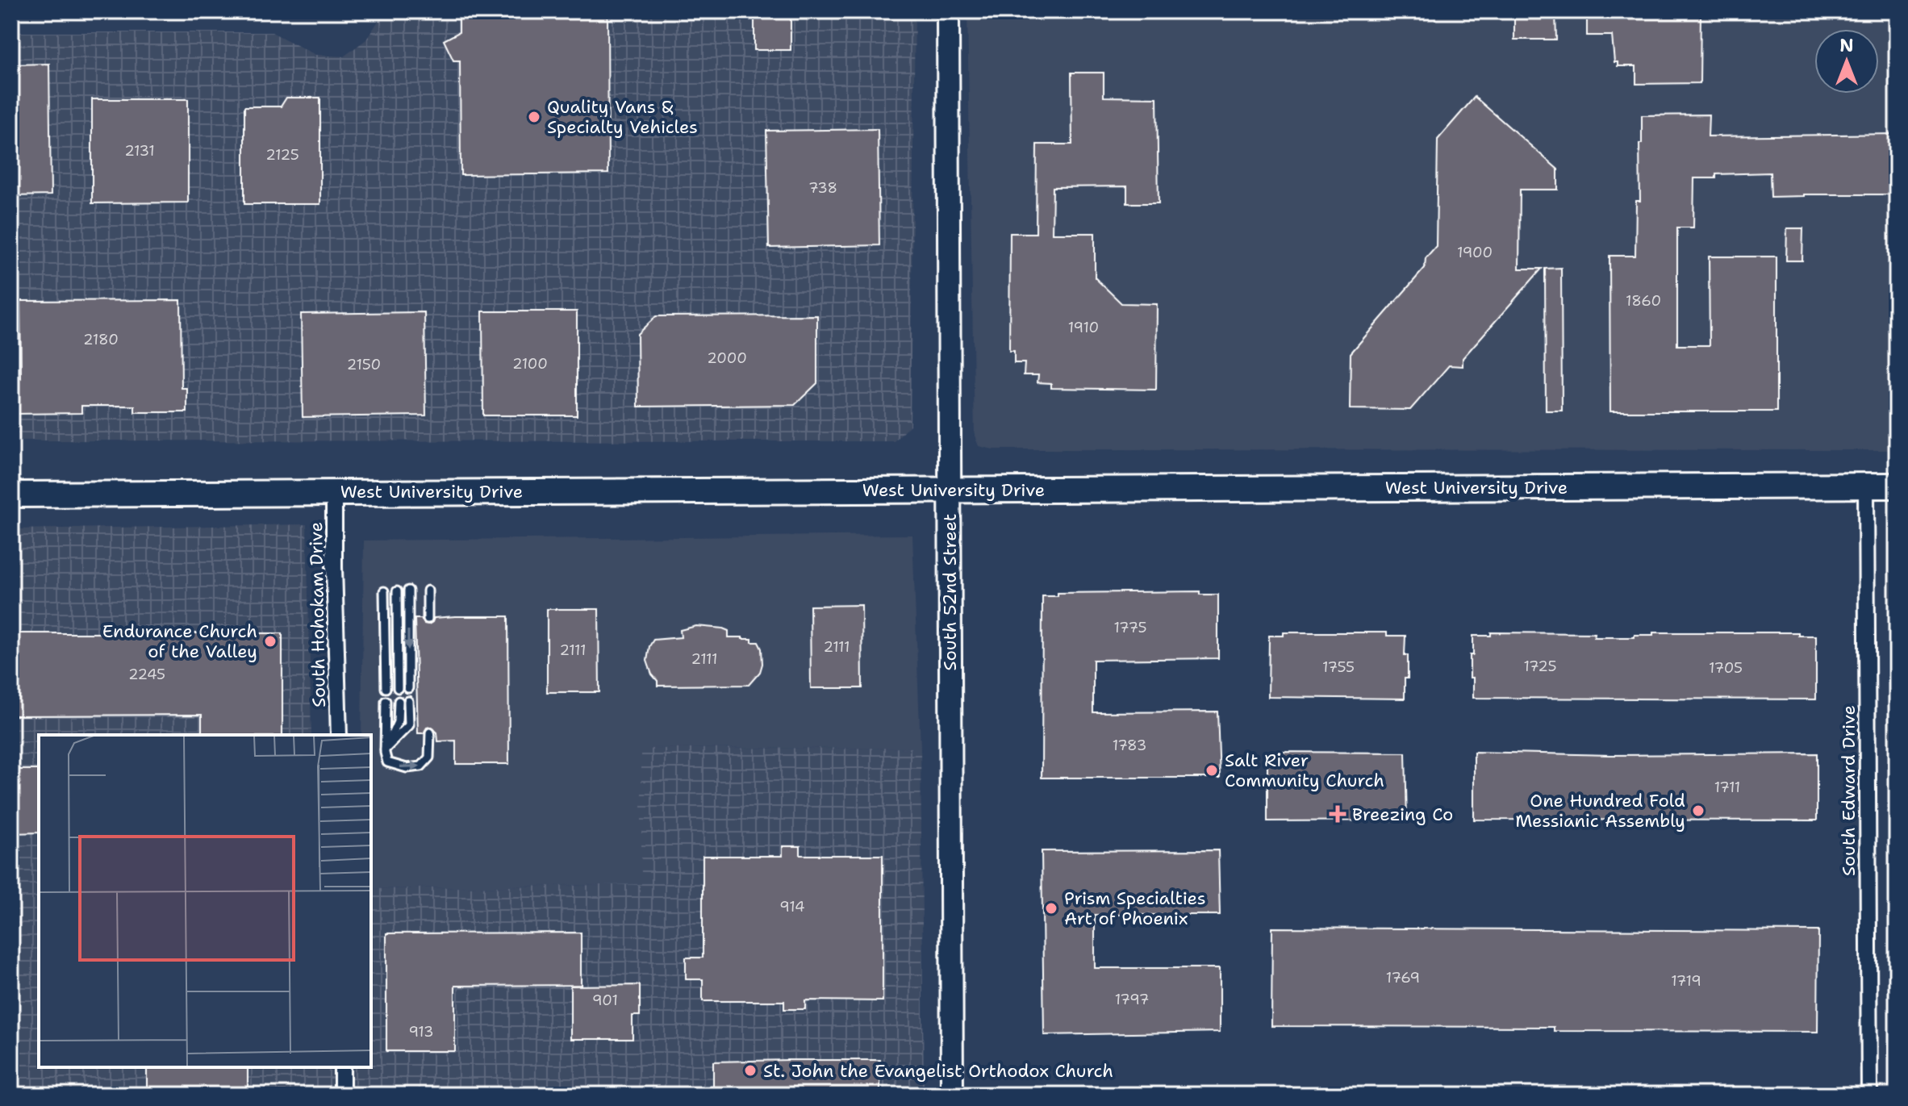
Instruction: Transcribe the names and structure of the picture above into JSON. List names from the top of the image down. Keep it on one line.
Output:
{"streets":{"main road":["West University Drive","South 52nd Street"],"street":["South Hohokam Drive","South Edward Drive"]},"crossings":[["West University Drive","South 52nd Street"],["West University Drive","South Hohokam Drive"],["West University Drive","South Edward Drive"]],"places":{"other":["Quality Vans & Specialty Vehicles","Endurance Church of the Valley","Salt River Community Church","One Hundred Fold Messianic Assembly","Prism Specialties Art of Phoenix","St. John the Evangelist Orthodox Church"],"health":["Breezing Co"]},"house_numbers":["2131","2125","738","1900","1860","1910","2180","2000","2100","2150","1775","2111","2111","2111","1725","1755","1705","2245","1783","1711","914","1769","1719","1797","901","913"],"north":"top"}
